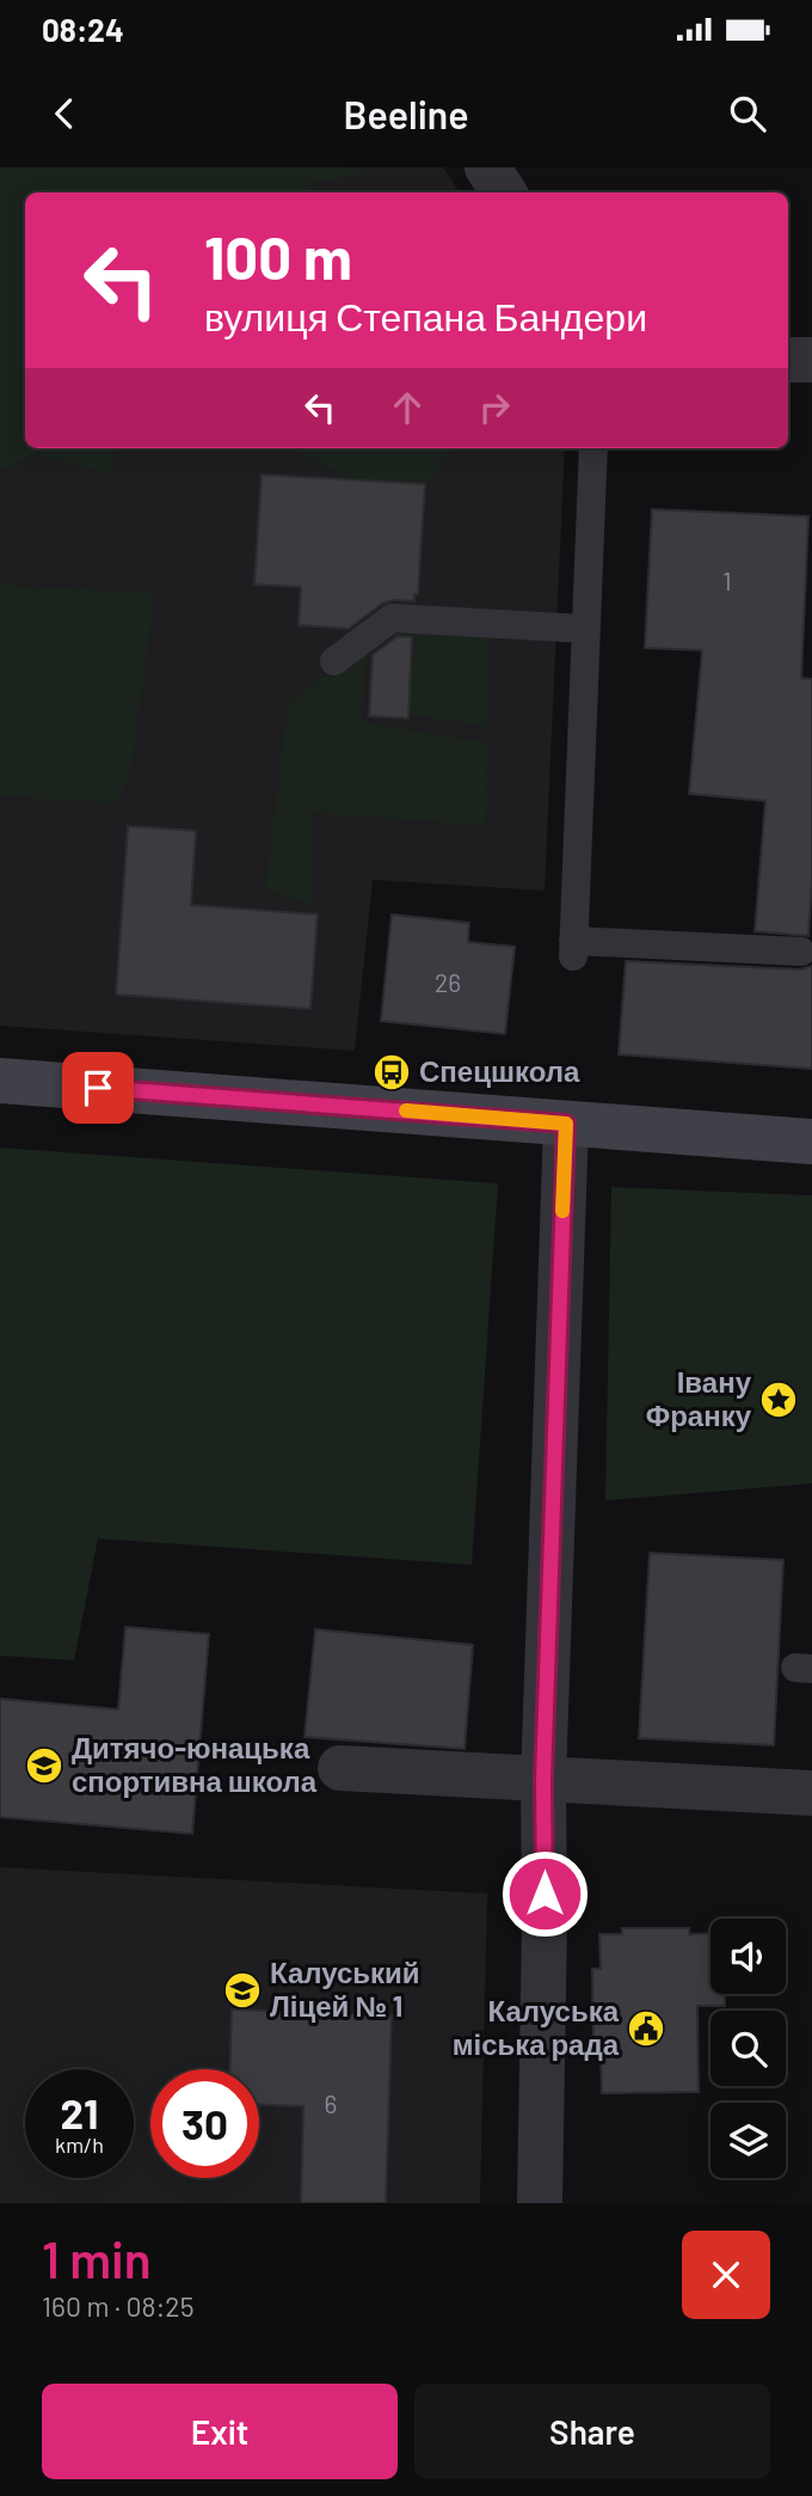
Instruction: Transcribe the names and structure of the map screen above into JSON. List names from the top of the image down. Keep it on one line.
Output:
{"places":{"bus stop":["Спецшкола"],"place":["Івану Франку"],"school or university":["Дитячо-юнацька спортивна школа","Калуський Ліцей № 1"],"public building":["Калуська міська рада"]},"house_numbers":["1","26","6"],"page":{"status":"08:24","header":"Beeline","turn":["100 m","вулиця Степана Бандери"],"speed":"21 km/h","limit":"30","heading":["1 min","160 m · 08:25"],"buttons":["Exit","Share"]}}
